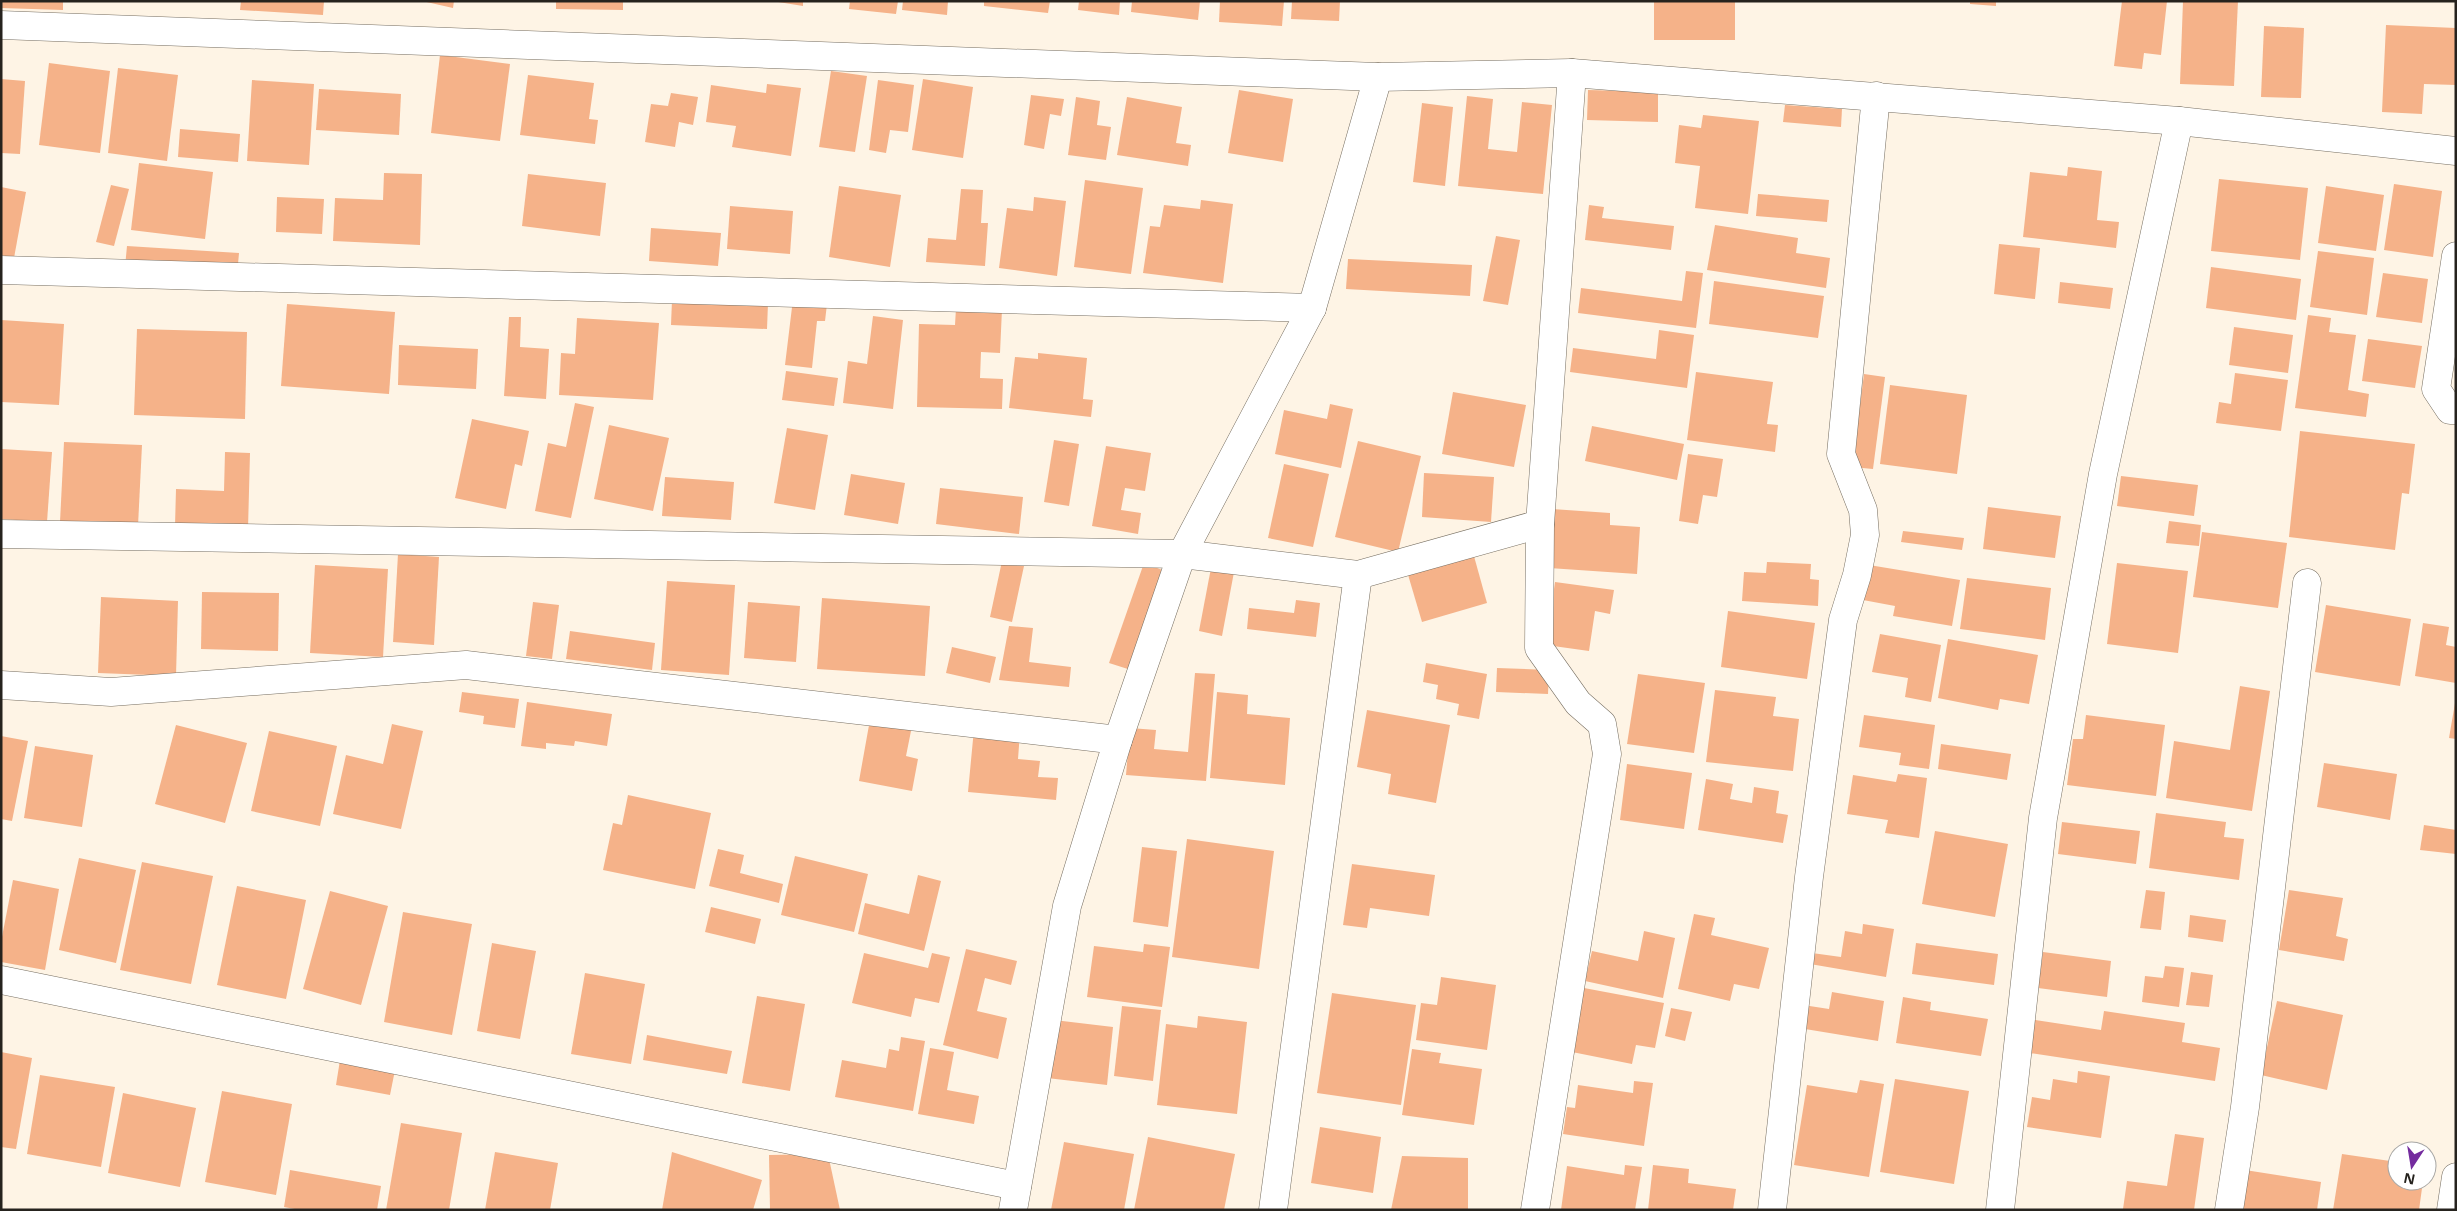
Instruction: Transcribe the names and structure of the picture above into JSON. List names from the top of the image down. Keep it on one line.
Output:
{"north":"bottom"}
